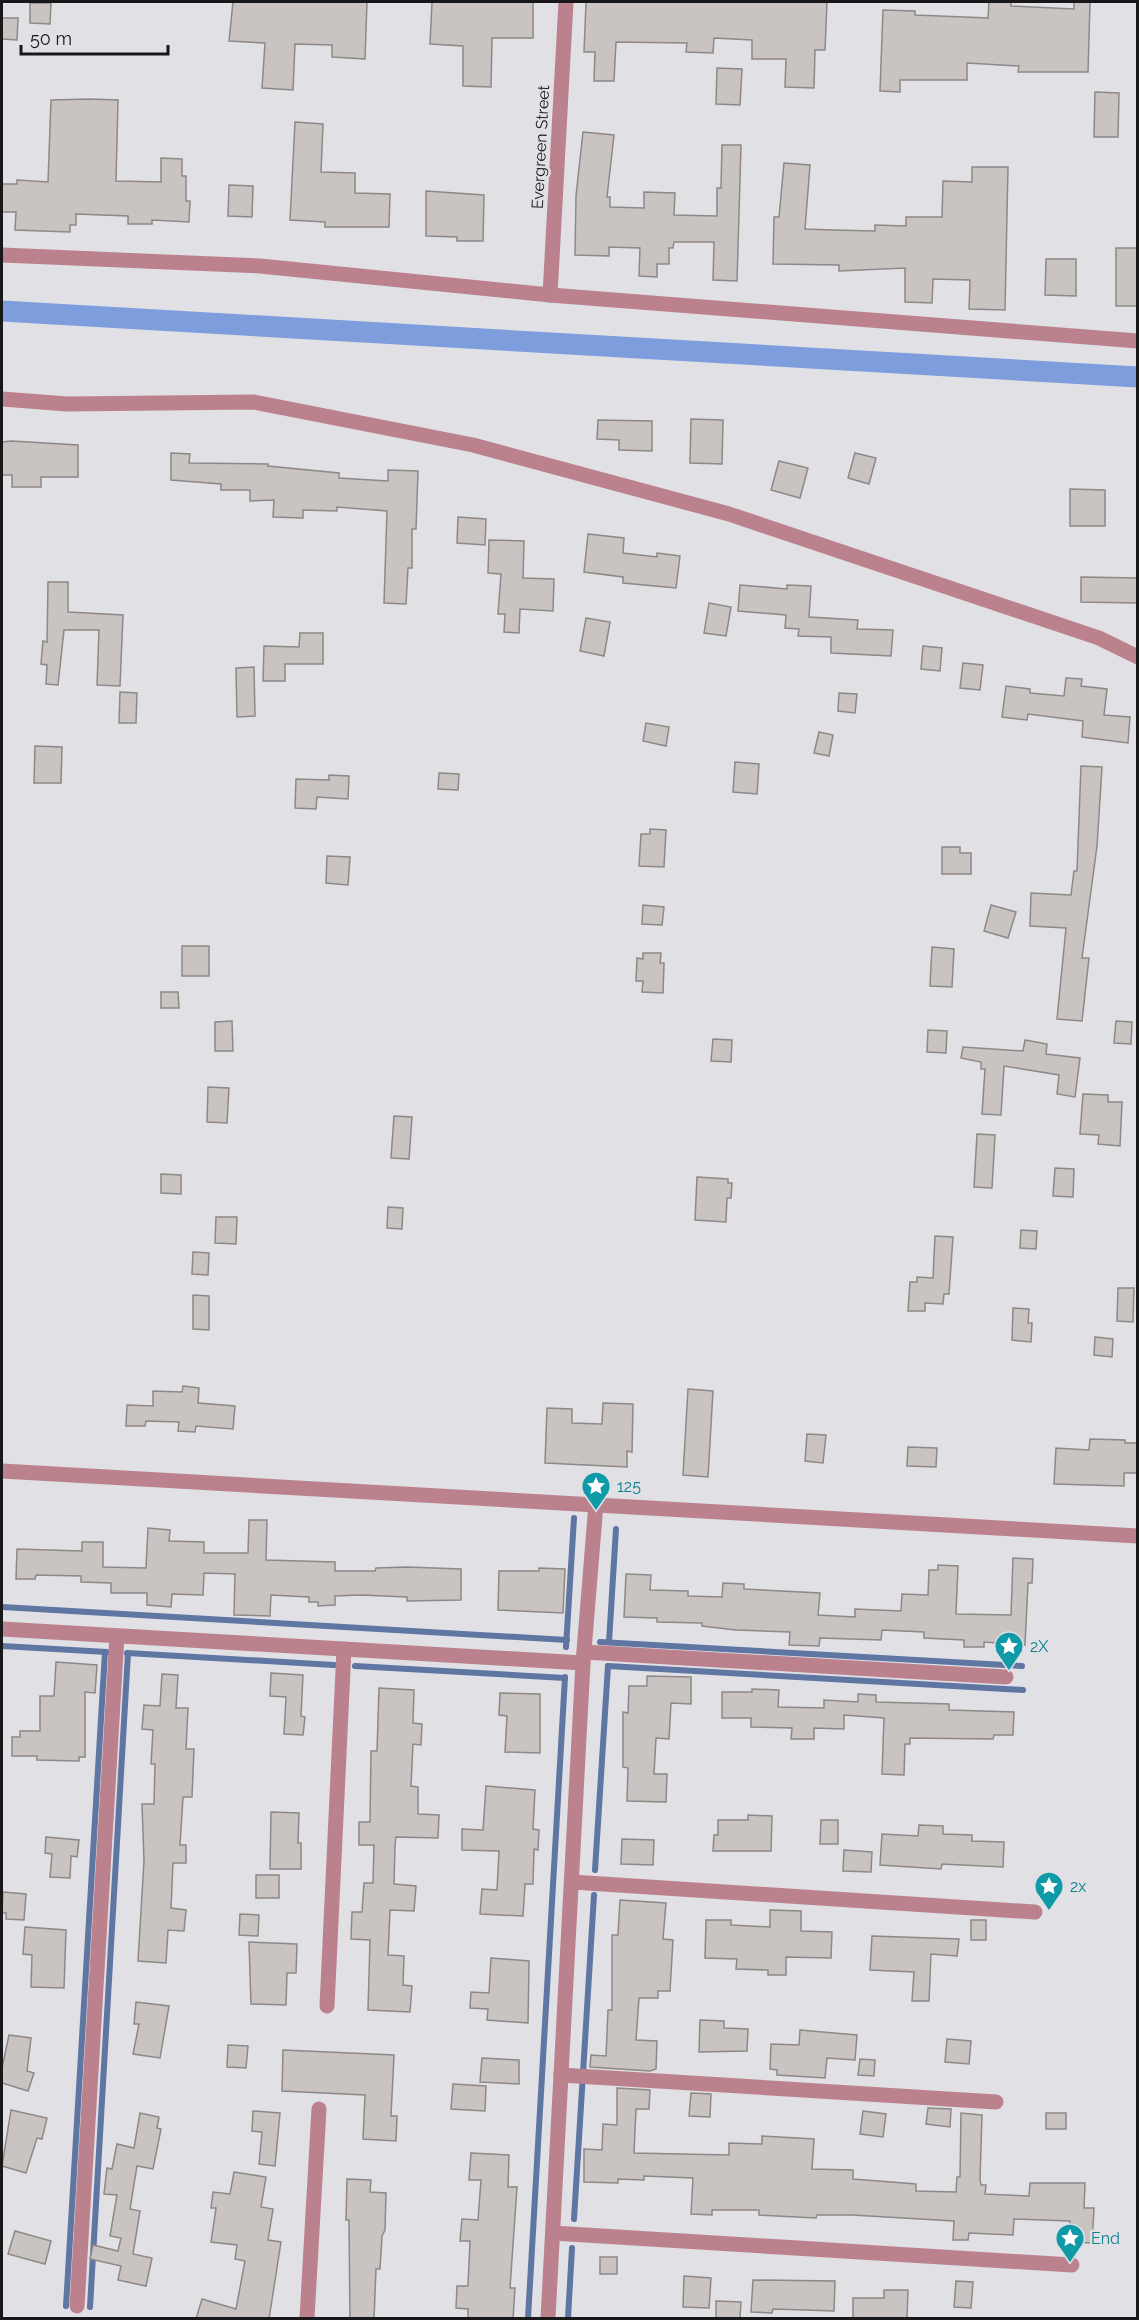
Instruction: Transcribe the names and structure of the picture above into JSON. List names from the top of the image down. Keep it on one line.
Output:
{"streets":{"street":["Evergreen Street"]},"places":{"place":["125","2X","2x","End"]},"scale_bar":"50 m"}
